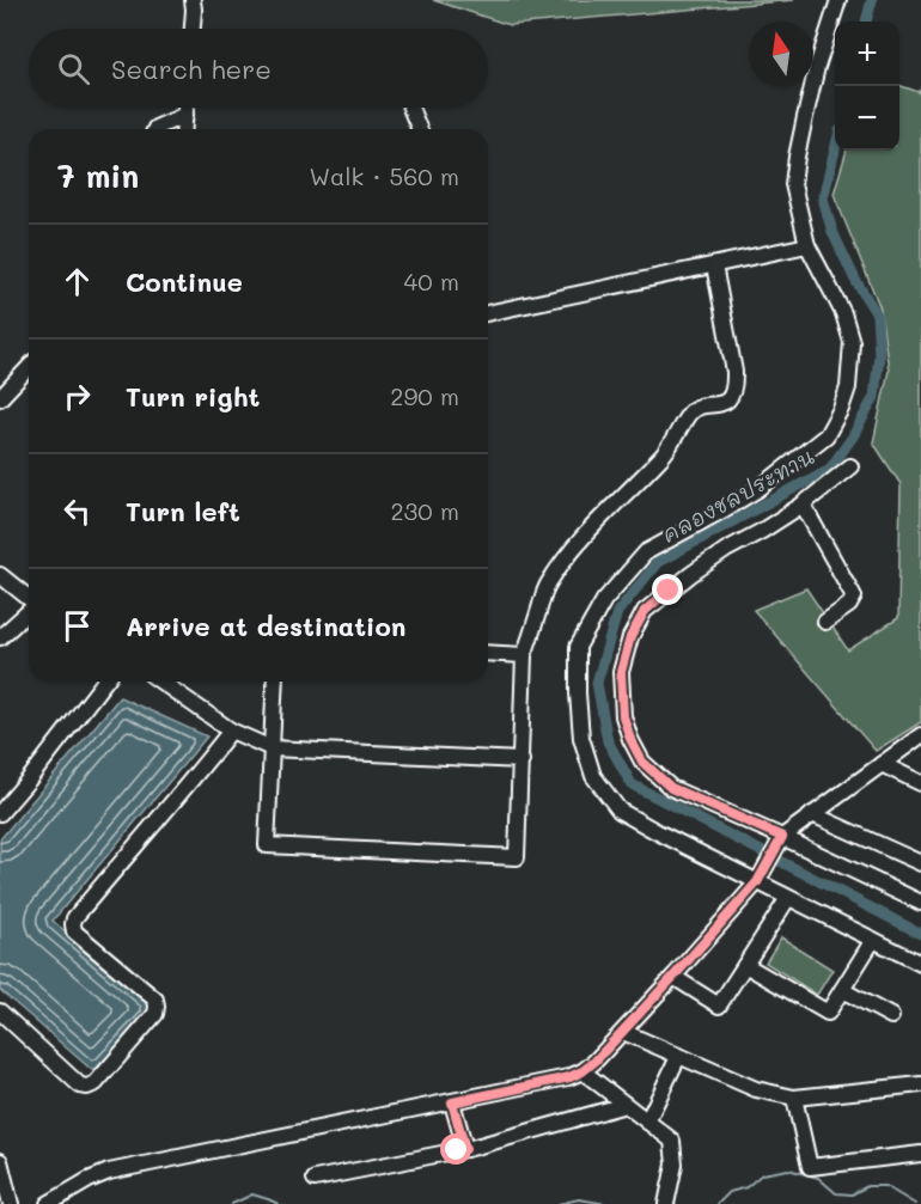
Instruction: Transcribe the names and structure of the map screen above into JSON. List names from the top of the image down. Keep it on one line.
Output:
{"water":["คลองชลประทาน"],"north":"top","page":{"map_buttons":["+","−"],"search":"Search here","heading":["7 min","Walk · 560 m"],"list":[["Continue","40 m"],["Turn right","290 m"],["Turn left","230 m"],"Arrive at destination"]}}
